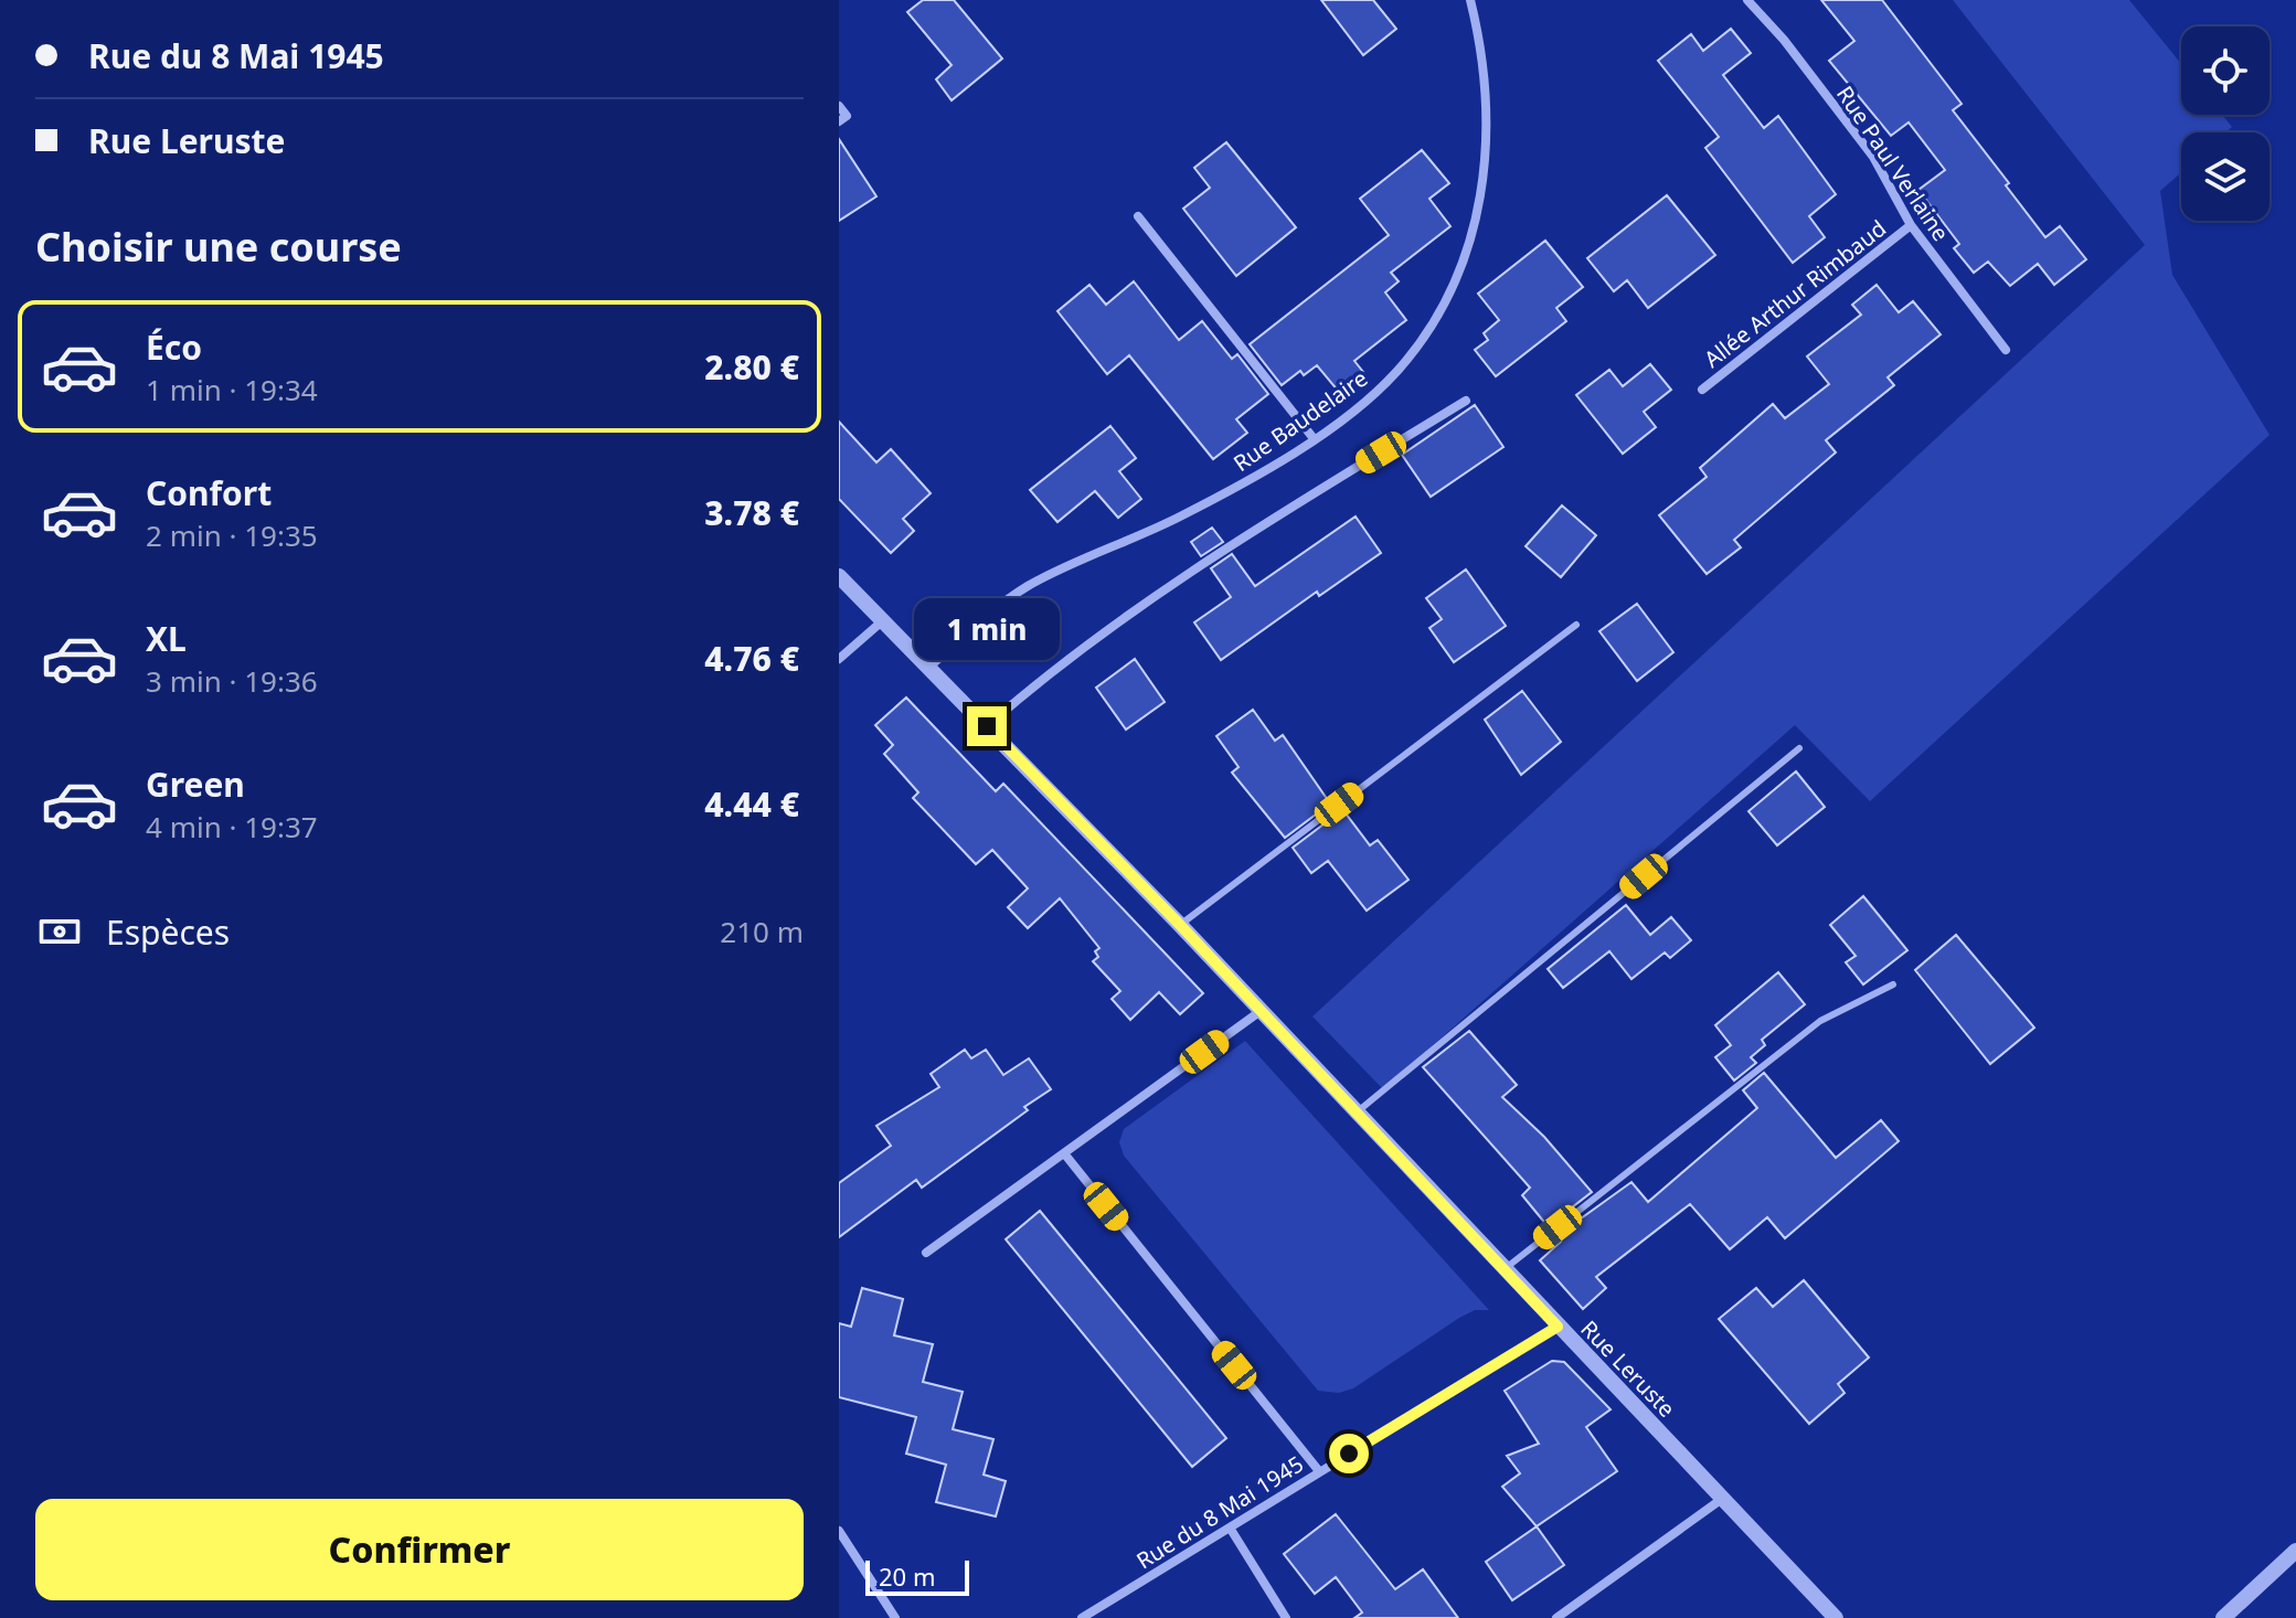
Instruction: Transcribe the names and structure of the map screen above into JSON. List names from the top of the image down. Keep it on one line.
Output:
{"streets":{"street":["Rue Paul Verlaine","Allée Arthur Rimbaud","Rue Baudelaire","Rue Leruste","Rue du 8 Mai 1945"]},"crossings":[["Rue Paul Verlaine","Allée Arthur Rimbaud"],["Rue Baudelaire","Rue Leruste"],["Rue Leruste","Rue du 8 Mai 1945"]],"scale_bar":"20 m","page":{"banner":["Rue du 8 Mai 1945","Rue Leruste"],"heading":"Choisir une course","list":[{"name":"Éco","note":"1 min · 19:34","value":"2.80 €"},{"name":"Confort","note":"2 min · 19:35","value":"3.78 €"},{"name":"XL","note":"3 min · 19:36","value":"4.76 €"},{"name":"Green","note":"4 min · 19:37","value":"4.44 €"}],"bubble":"1 min","pay":["Espèces","210 m"],"buttons":"Confirmer","scale":"20 m"}}
